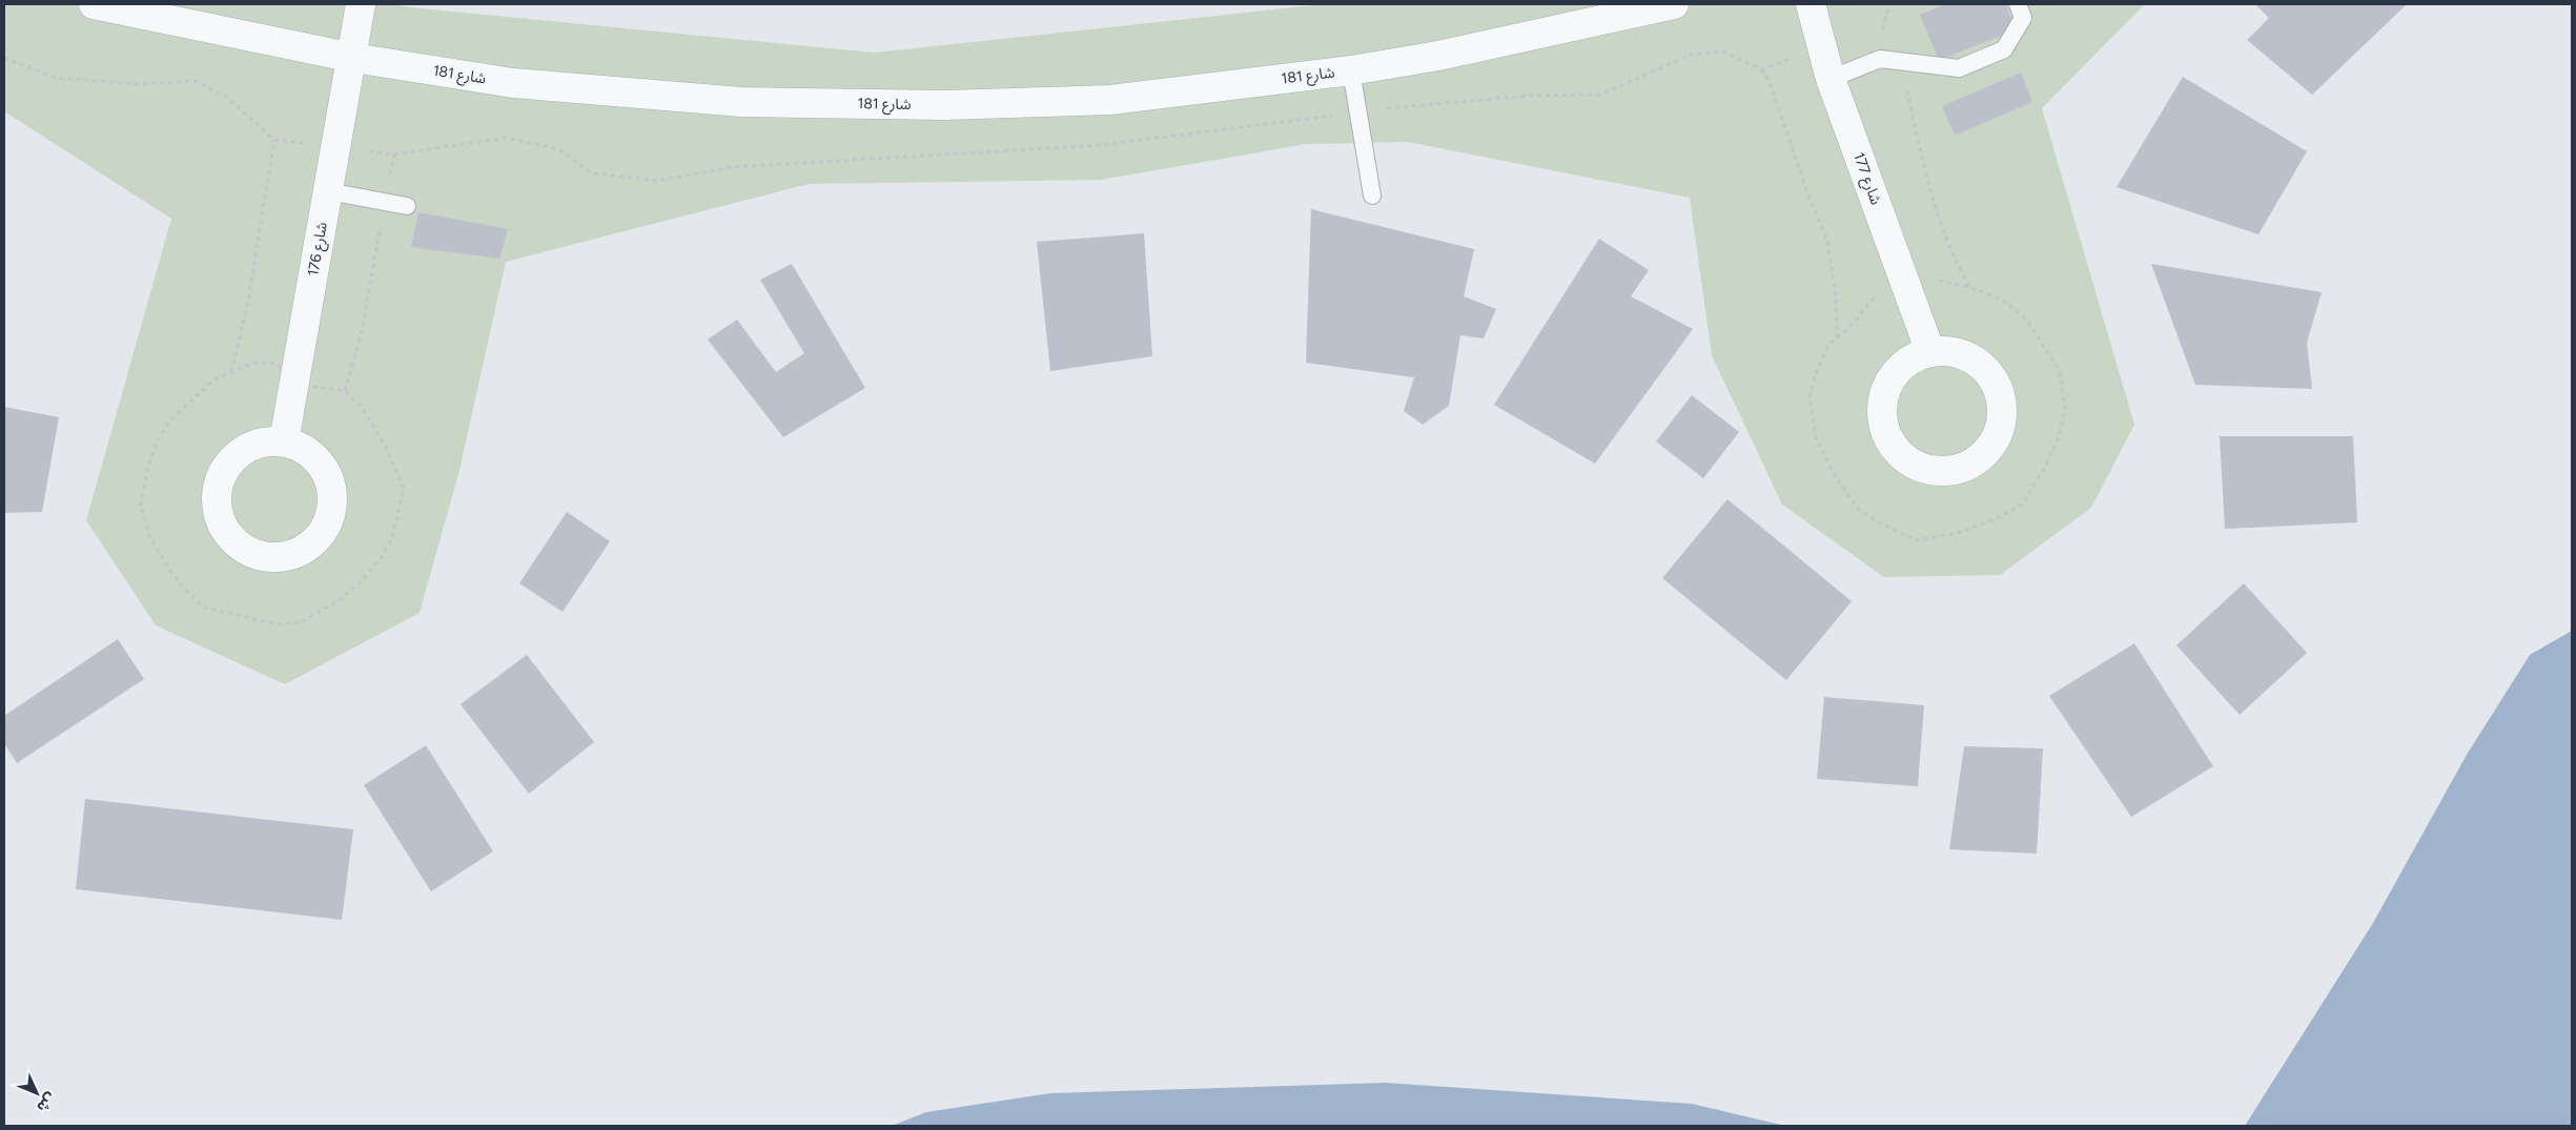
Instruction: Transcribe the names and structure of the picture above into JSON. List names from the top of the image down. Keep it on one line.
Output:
{"streets":{"street":["شارع 181","شارع 177","شارع 176"]},"crossings":[["شارع 181","شارع 176"]],"north":"bottom right"}
